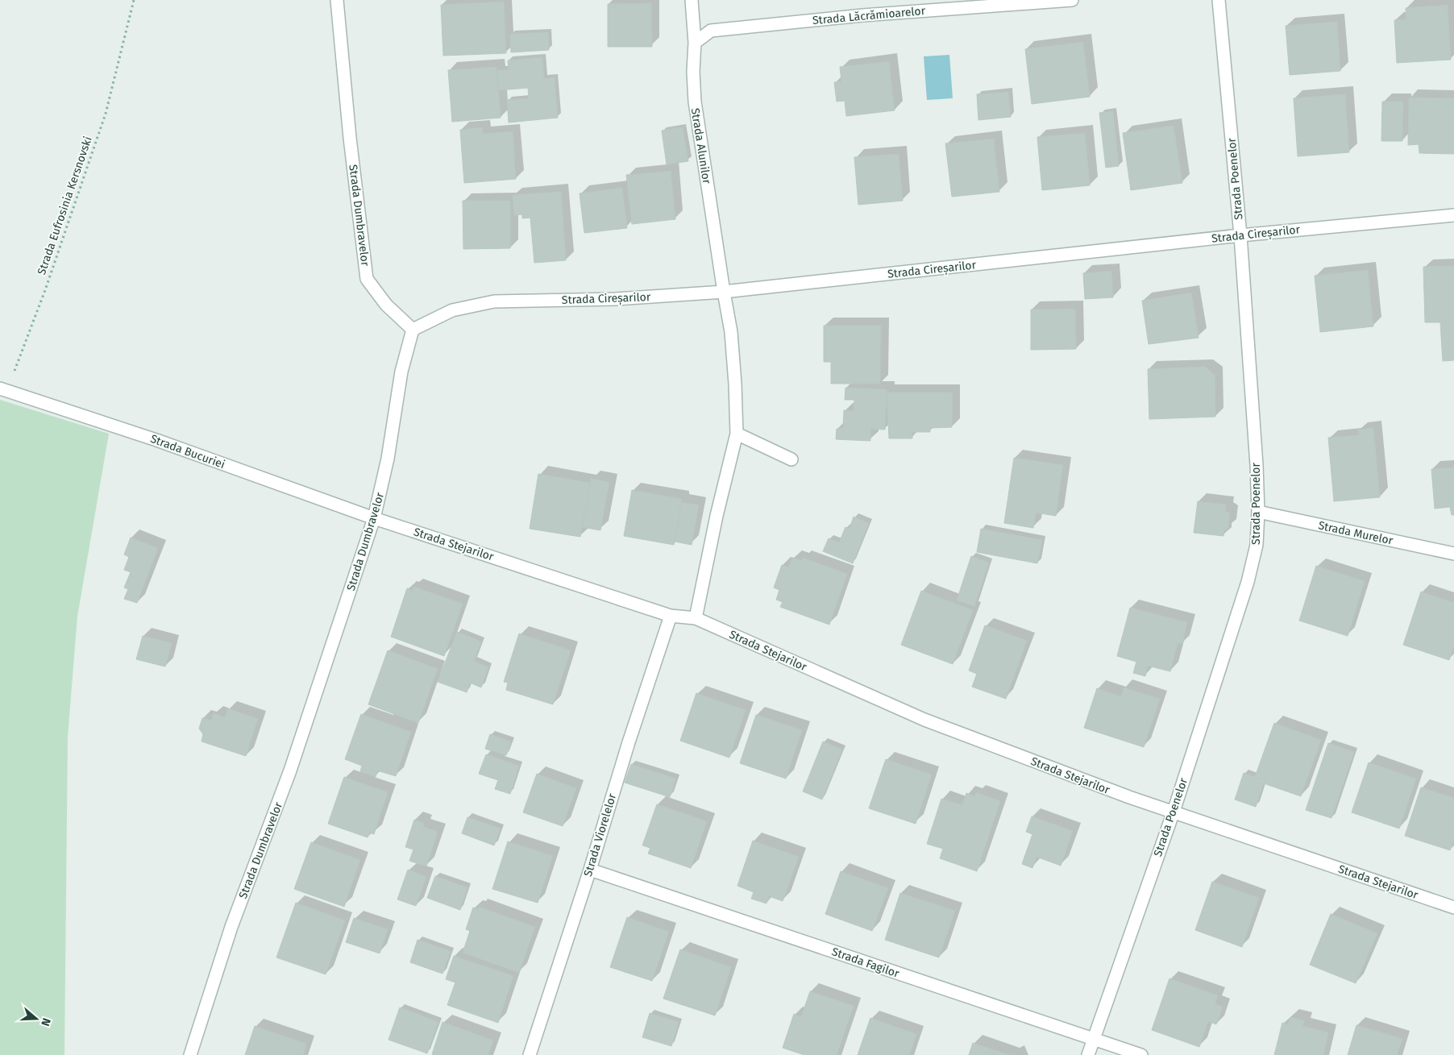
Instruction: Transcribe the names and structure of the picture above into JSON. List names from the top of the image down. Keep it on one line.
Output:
{"streets":{"street":["Strada Lăcrămioarelor","Strada Alunilor","Strada Poenelor","Strada Dumbravelor","Strada Cireșarilor","Strada Bucuriei","Strada Murelor","Strada Stejarilor","Strada Viorelelor","Strada Fagilor"],"path":["Strada Eufrosinia Kersnovski"]},"crossings":[["Strada Lăcrămioarelor","Strada Alunilor"],["Strada Alunilor","Strada Cireșarilor"],["Strada Poenelor","Strada Cireșarilor"],["Strada Poenelor","Strada Murelor"],["Strada Poenelor","Strada Stejarilor"],["Strada Poenelor","Strada Fagilor"],["Strada Eufrosinia Kersnovski","Strada Bucuriei"],["Strada Dumbravelor","Strada Cireșarilor"],["Strada Dumbravelor","Strada Bucuriei"],["Strada Dumbravelor","Strada Stejarilor"],["Strada Bucuriei","Strada Stejarilor"],["Strada Stejarilor","Strada Viorelelor"],["Strada Viorelelor","Strada Fagilor"]],"north":"right"}
